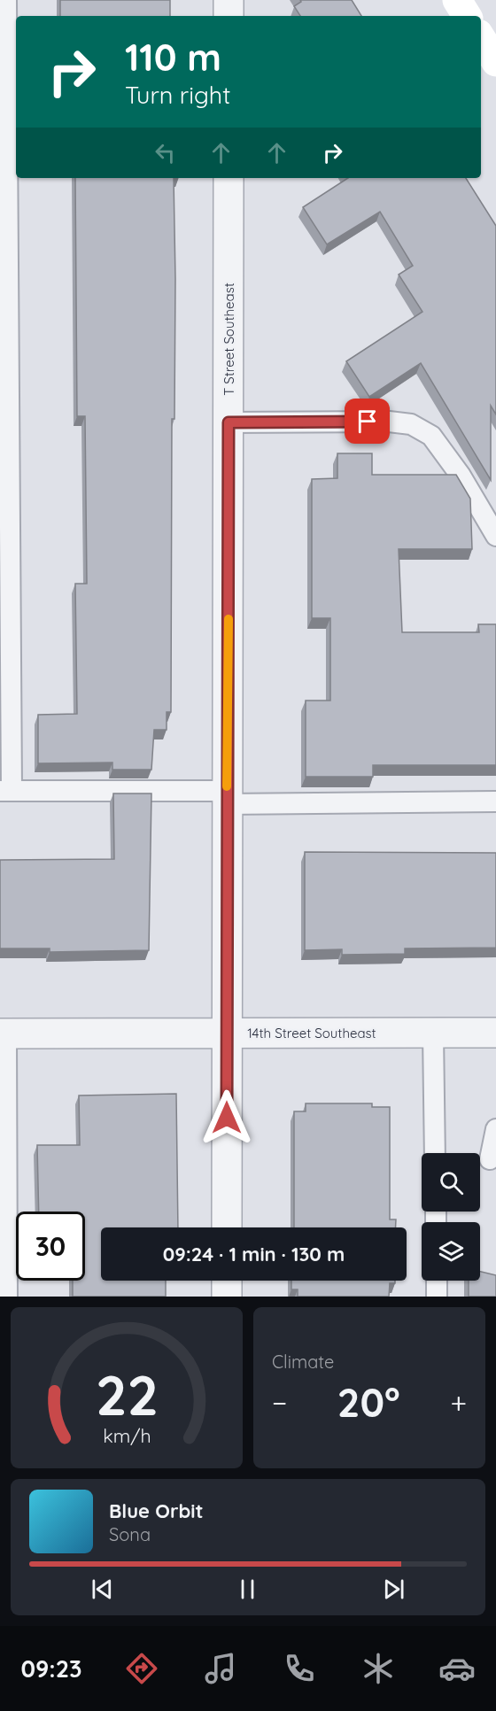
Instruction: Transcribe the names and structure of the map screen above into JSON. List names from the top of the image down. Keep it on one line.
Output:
{"streets":{"street":["T Street Southeast","14th Street Southeast"]},"crossings":[["T Street Southeast","14th Street Southeast"]],"page":{"turn":["110 m","Turn right"],"limit":"30","trip":"09:24 · 1 min · 130 m","tile":"Climate","heat":["−","20°","+"],"song":["Blue Orbit","Sona"],"tabs":"09:23","gauge":["22","km/h"]}}
